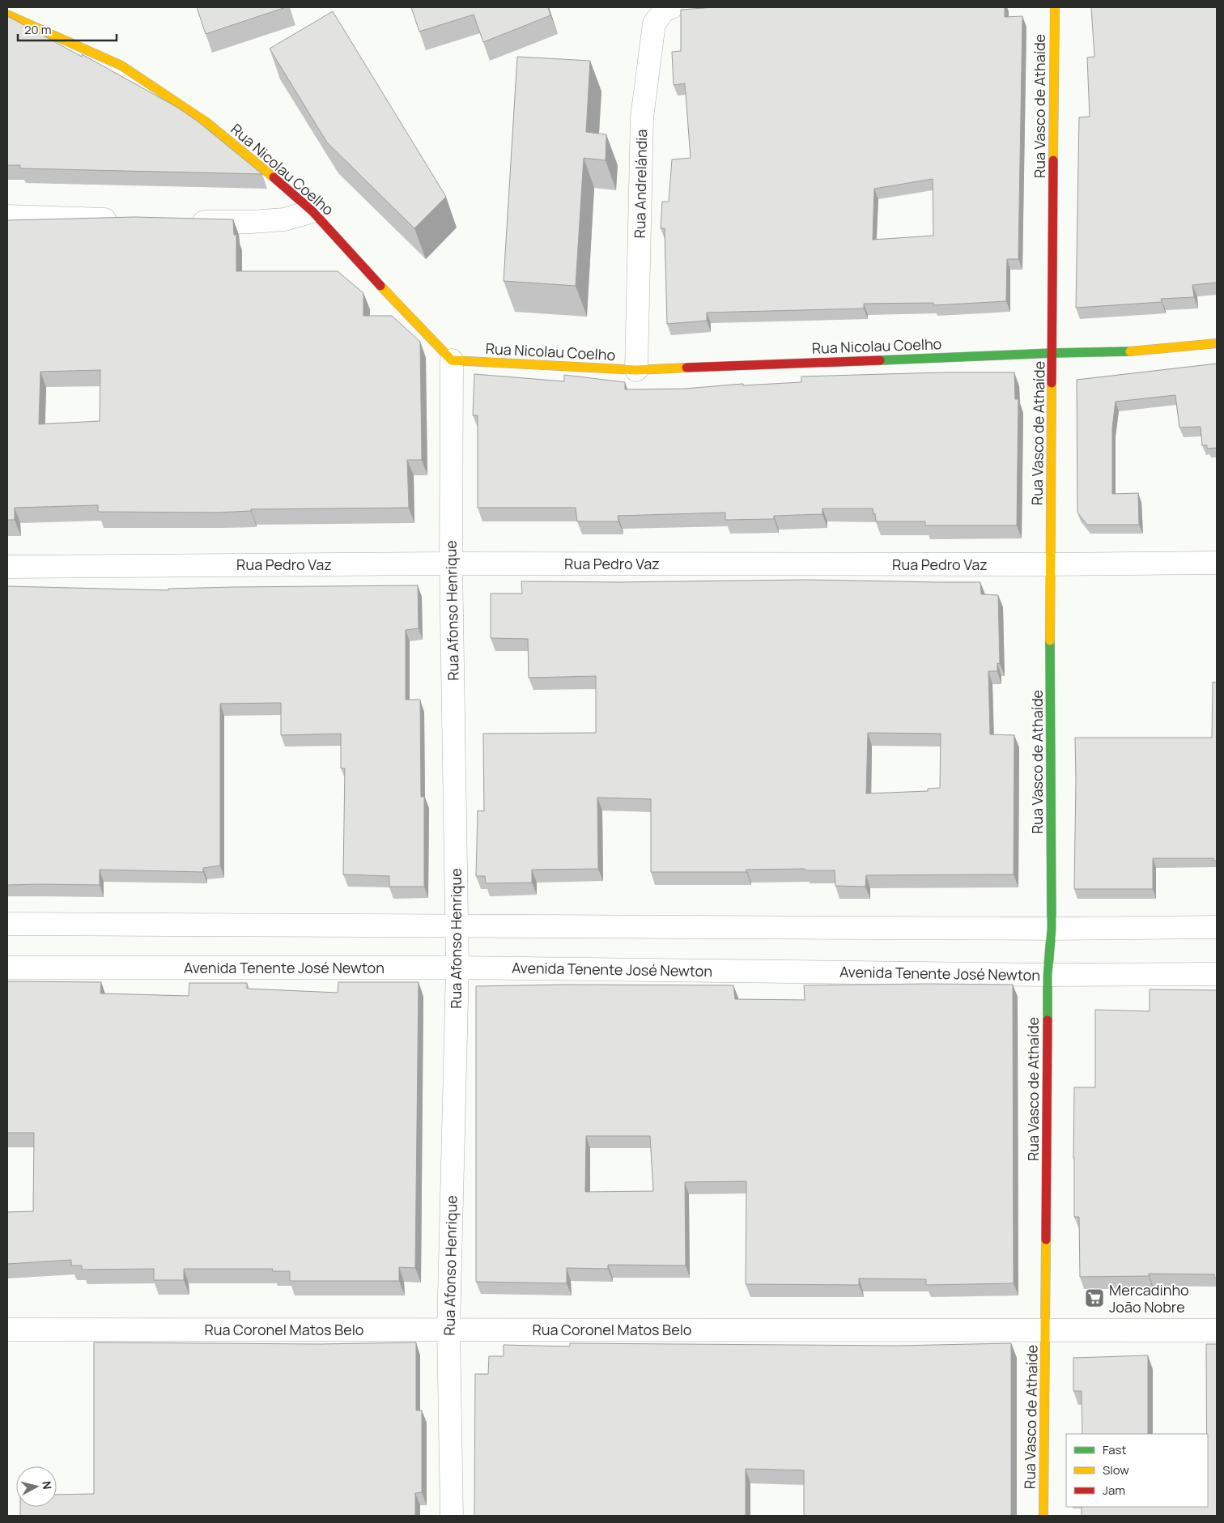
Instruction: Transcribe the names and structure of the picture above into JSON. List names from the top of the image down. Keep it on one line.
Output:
{"streets":{"street":["Rua Vasco de Athaíde","Rua Nicolau Coelho","Rua Andrelándia","Rua Pedro Vaz","Rua Afonso Henrique","Avenida Tenente José Newton","Rua Coronel Matos Belo"]},"crossings":[["Rua Vasco de Athaíde","Rua Nicolau Coelho"],["Rua Vasco de Athaíde","Rua Pedro Vaz"],["Rua Vasco de Athaíde","Avenida Tenente José Newton"],["Rua Vasco de Athaíde","Rua Coronel Matos Belo"],["Rua Nicolau Coelho","Rua Andrelándia"],["Rua Nicolau Coelho","Rua Afonso Henrique"],["Rua Pedro Vaz","Rua Afonso Henrique"],["Rua Afonso Henrique","Avenida Tenente José Newton"],["Rua Afonso Henrique","Rua Coronel Matos Belo"]],"places":{"supermarket":["Mercadinho João Nobre"]},"legend":["Fast","Slow","Jam"],"scale_bar":"20 m","north":"right"}
